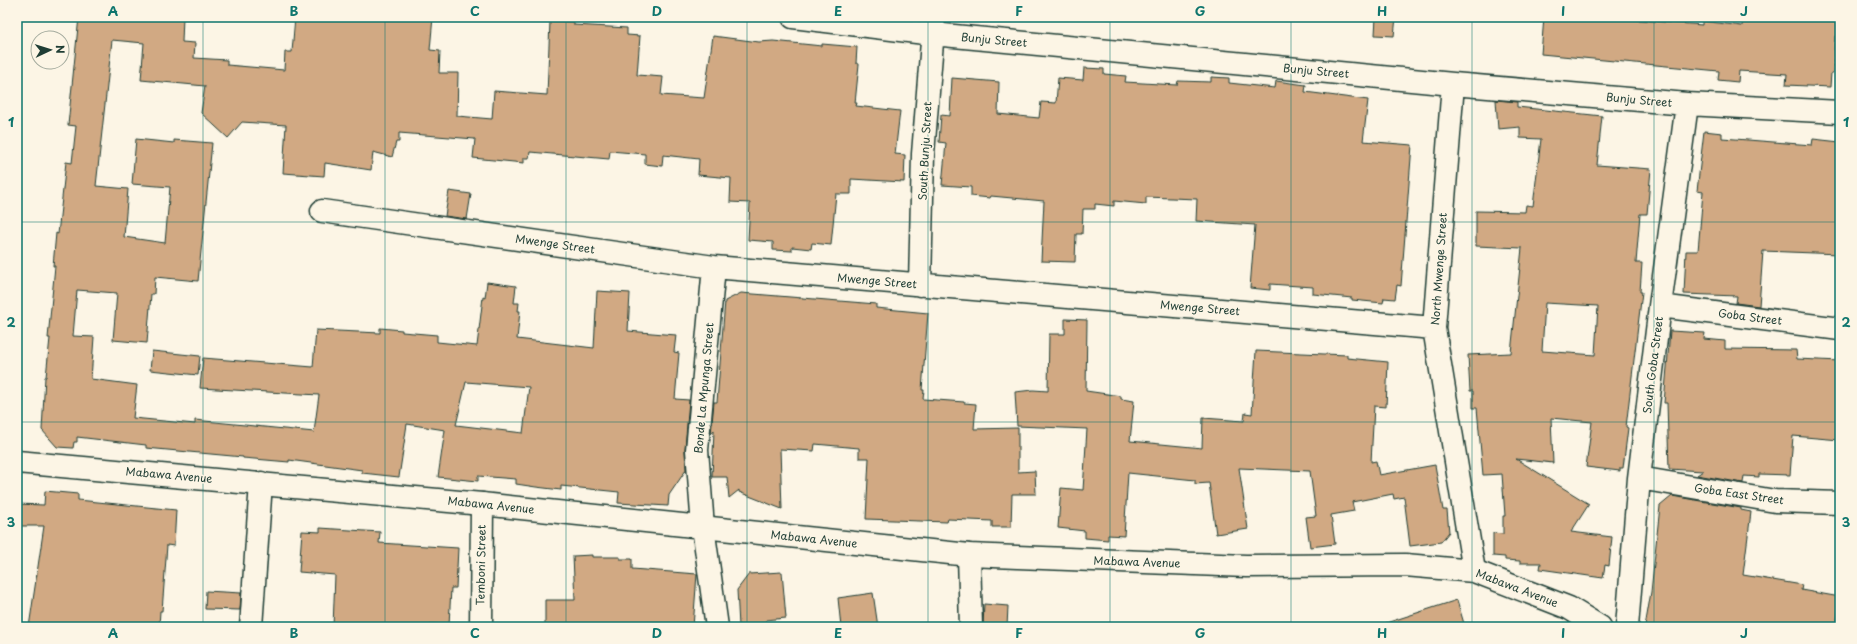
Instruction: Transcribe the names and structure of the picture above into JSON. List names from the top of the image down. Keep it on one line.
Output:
{"streets":{"street":["Bunju Street","South Bunju Street","Mwenge Street","North Mwenge Street","Goba Street","South Goba Street","Bonde La Mpunga Street","Mabawa Avenue","Goba East Street","Temboni Street"]},"crossings":[["Bunju Street","South Bunju Street"],["Bunju Street","North Mwenge Street"],["Bunju Street","South Goba Street"],["South Bunju Street","Mwenge Street"],["Mwenge Street","North Mwenge Street"],["Mwenge Street","Bonde La Mpunga Street"],["North Mwenge Street","Mabawa Avenue"],["Goba Street","South Goba Street"],["South Goba Street","Goba East Street"],["Bonde La Mpunga Street","Mabawa Avenue"],["Mabawa Avenue","Temboni Street"]],"north":"right","grid":{"columns":["A","B","C","D","E","F","G","H","I","J"],"rows":["1","2","3"]}}
